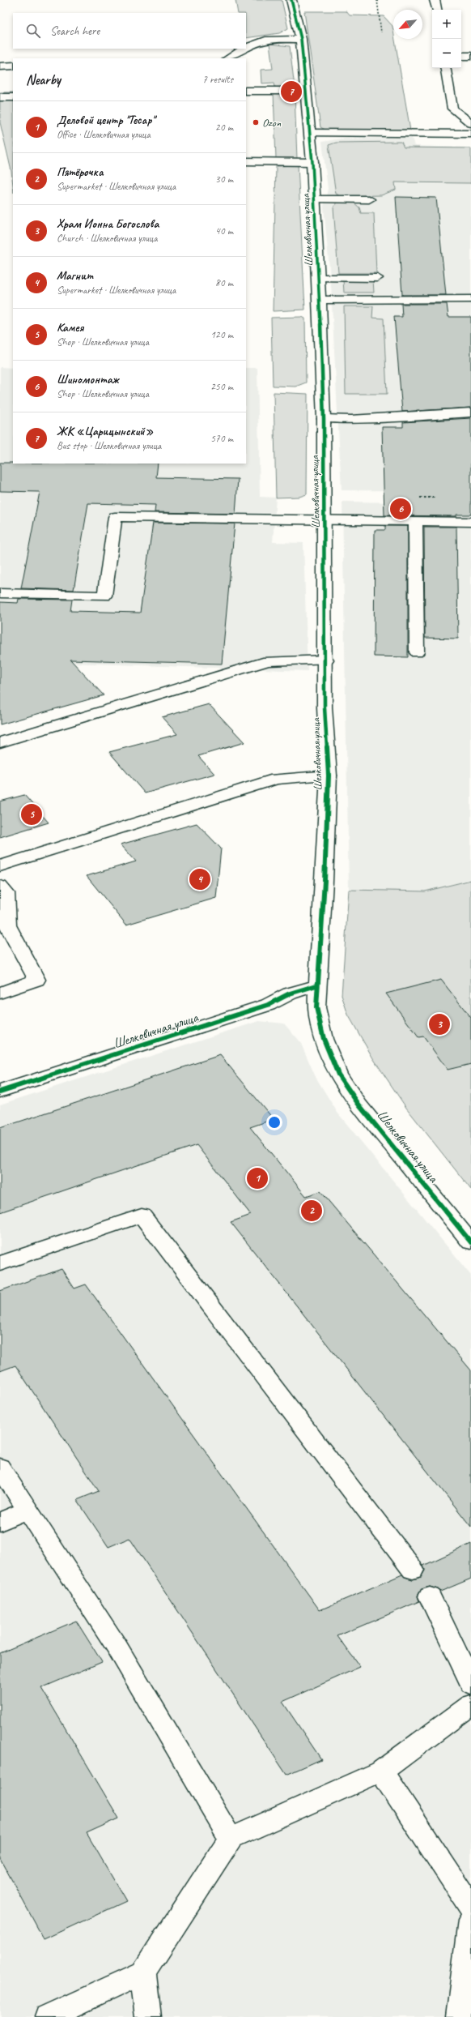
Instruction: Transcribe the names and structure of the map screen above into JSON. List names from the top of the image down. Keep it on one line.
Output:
{"streets":{"street":["Шелковичная улица"]},"places":["Ozon"],"north":"bottom left","page":{"map_buttons":["+","−"],"search":"Search here","heading":["Nearby","7 results"],"pins":["7","6","5","4","3","1","2"],"list":[{"mark":"1","name":"Деловой центр \"Тесар\"","note":"Office · Шелковичная улица","value":"20 m"},{"mark":"2","name":"Пятёрочка","note":"Supermarket · Шелковичная улица","value":"30 m"},{"mark":"3","name":"Храм Ионна Богослова","note":"Church · Шелковичная улица","value":"40 m"},{"mark":"4","name":"Магнит","note":"Supermarket · Шелковичная улица","value":"80 m"},{"mark":"5","name":"Камея","note":"Shop · Шелковичная улица","value":"120 m"},{"mark":"6","name":"Шиномонтаж","note":"Shop · Шелковичная улица","value":"250 m"},{"mark":"7","name":"ЖК «Царицынский»","note":"Bus stop · Шелковичная улица","value":"570 m"}]}}
